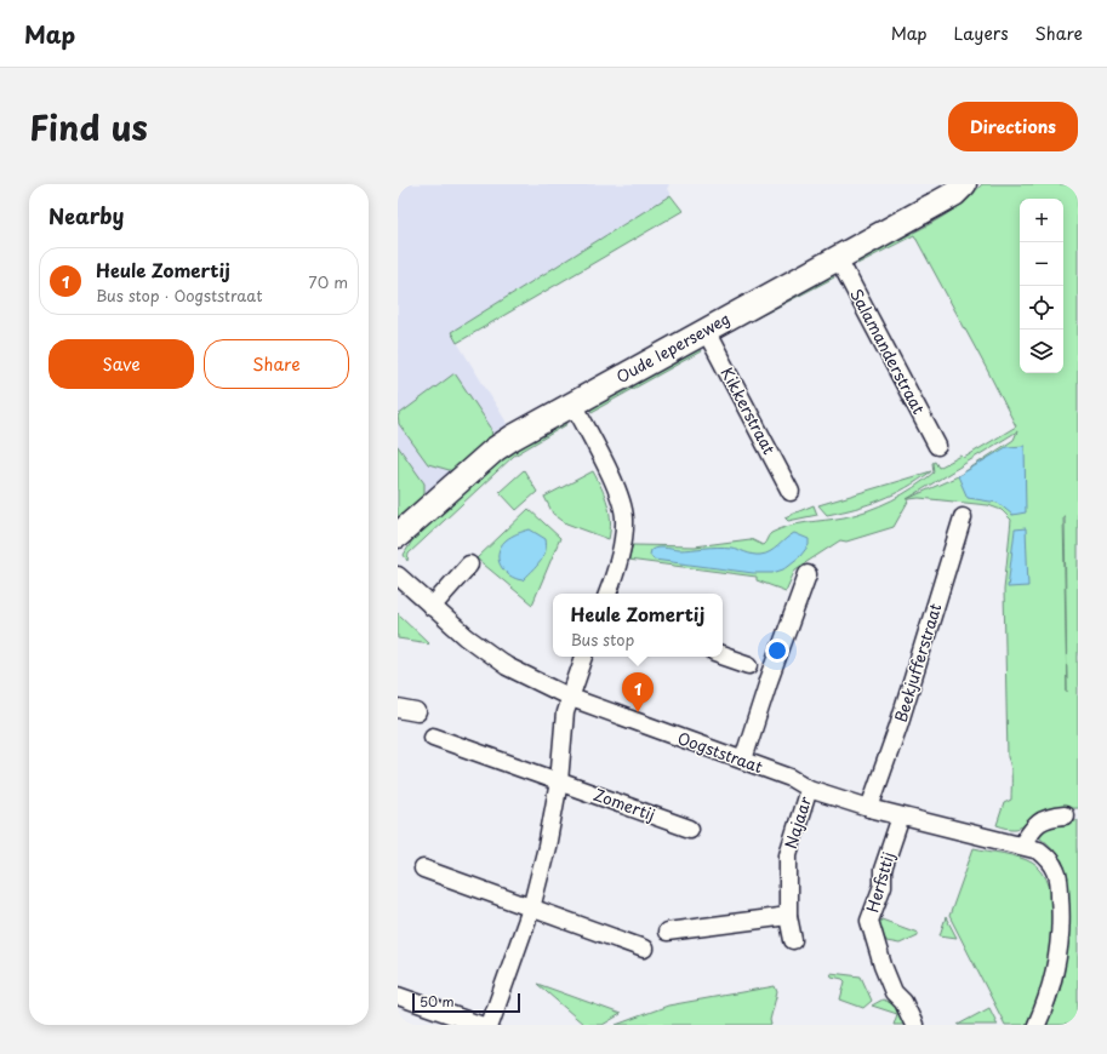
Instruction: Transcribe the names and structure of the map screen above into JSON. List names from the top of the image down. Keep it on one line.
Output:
{"streets":{"street":["Oude Ieperseweg","Salamanderstraat","Kikkerstraat","Beekjufferstraat","Oogststraat","Zomertij","Najaar","Herfsttij"]},"crossings":[["Oude Ieperseweg","Salamanderstraat"],["Oude Ieperseweg","Kikkerstraat"],["Beekjufferstraat","Oogststraat"],["Oogststraat","Najaar"],["Oogststraat","Herfsttij"]],"scale_bar":"50 m","page":{"header":"Map","nav":["Map","Layers","Share"],"title":"Find us","buttons":["Directions",["Save","Share"]],"heading":"Nearby","map_buttons":["+","−"],"list":[{"mark":"1","name":"Heule Zomertij","note":"Bus stop · Oogststraat","value":"70 m"}],"popup":["Heule Zomertij","Bus stop"],"pins":"1","scale":"50 m"}}
